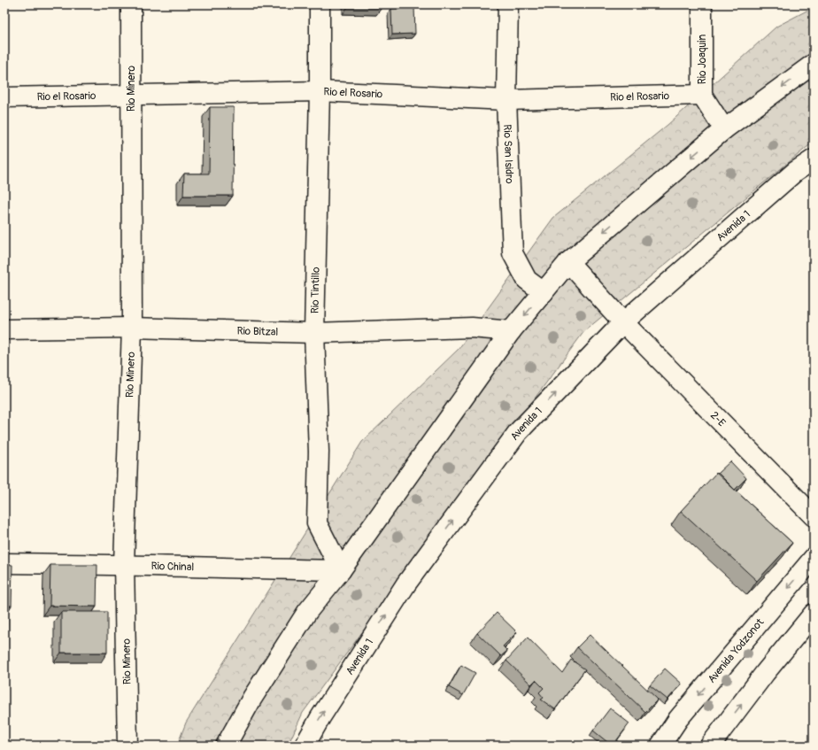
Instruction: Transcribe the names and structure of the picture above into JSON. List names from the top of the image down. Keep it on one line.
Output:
{"streets":{"street":["Rio Joaquin","Rio Minero","Rio el Rosario","Rio San Isidro","Avenida 1","Rio Tintillo","Rio Bitzal","2-E","Rio Chinal","Avenida Yodzonot"]},"crossings":[["Rio Joaquin","Rio el Rosario"],["Rio Minero","Rio el Rosario"],["Rio Minero","Rio Bitzal"],["Rio Minero","Rio Chinal"],["Rio el Rosario","Rio San Isidro"],["Rio el Rosario","Rio Tintillo"],["Avenida 1","2-E"],["Rio Tintillo","Rio Bitzal"],["Rio Tintillo","Rio Chinal"]]}
